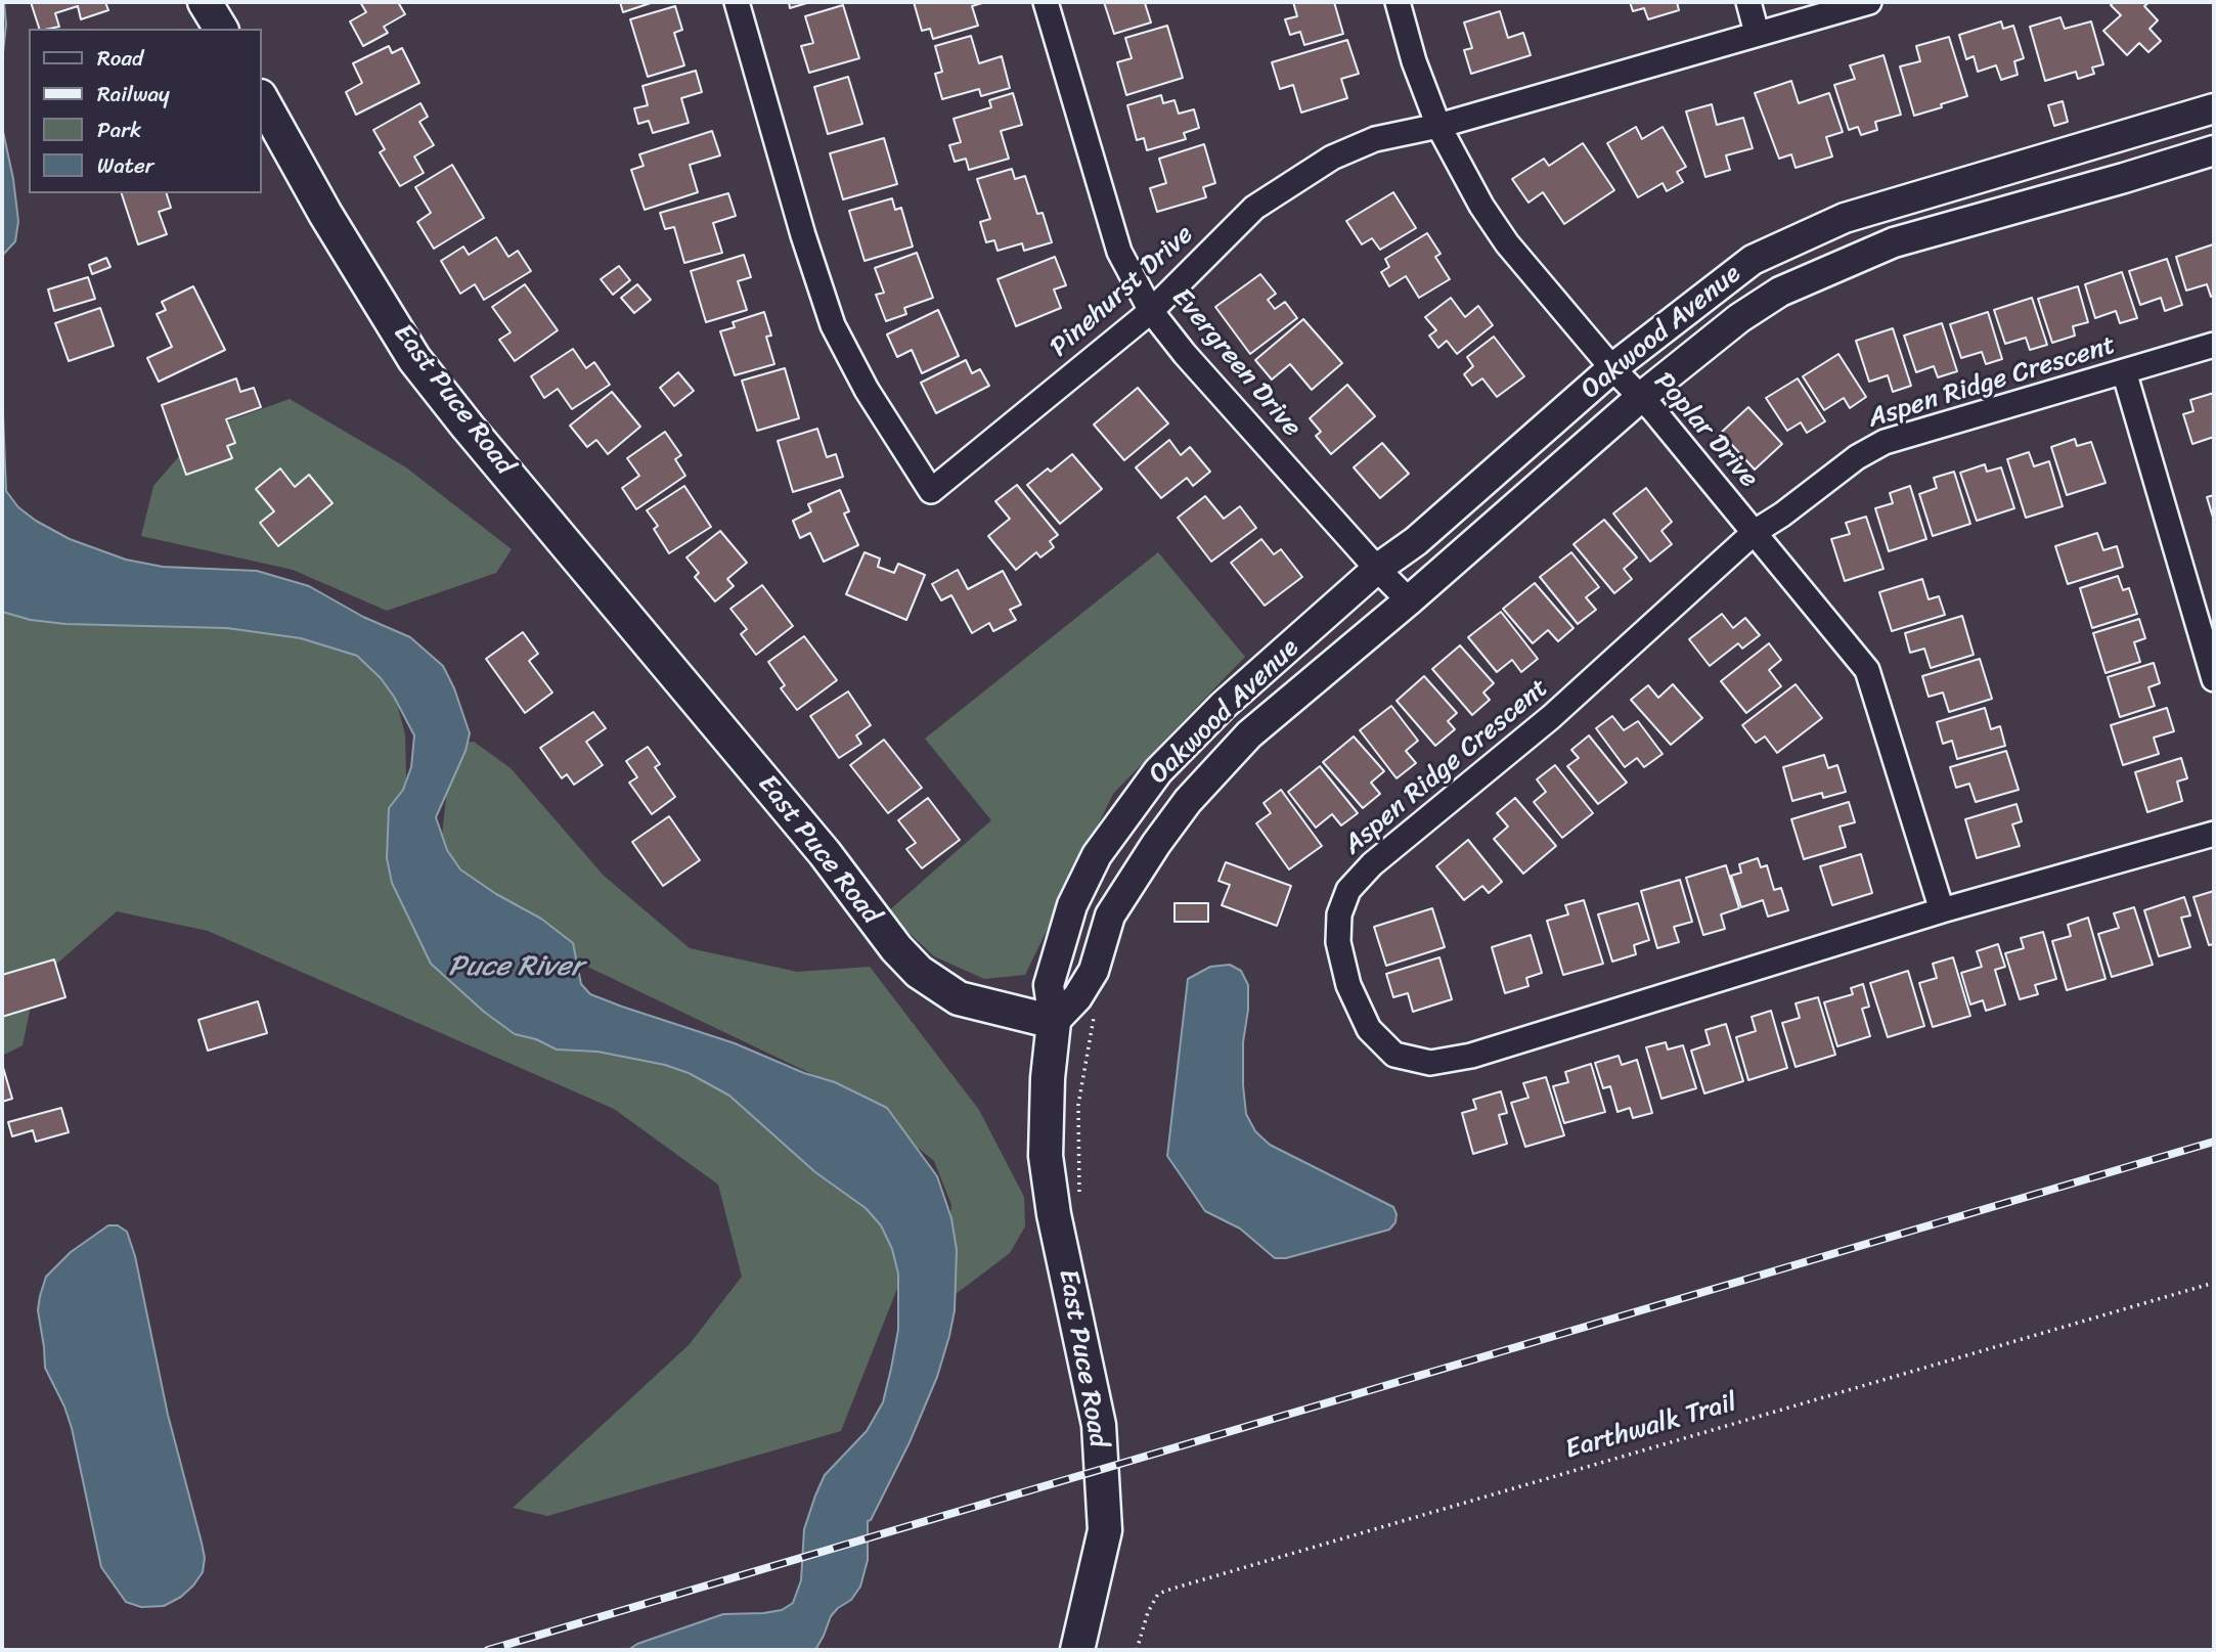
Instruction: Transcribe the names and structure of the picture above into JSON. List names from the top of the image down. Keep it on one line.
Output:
{"streets":{"main road":["East Puce Road"],"street":["Pinehurst Drive","Oakwood Avenue","Evergreen Drive","Aspen Ridge Crescent","Poplar Drive"],"path":["Earthwalk Trail"]},"crossings":[["Pinehurst Drive","Evergreen Drive"],["Pinehurst Drive","Poplar Drive"],["Oakwood Avenue","Evergreen Drive"],["Oakwood Avenue","East Puce Road"],["Oakwood Avenue","Poplar Drive"],["Aspen Ridge Crescent","Poplar Drive"]],"water":["Puce River"],"legend":["Road","Railway","Park","Water"]}
